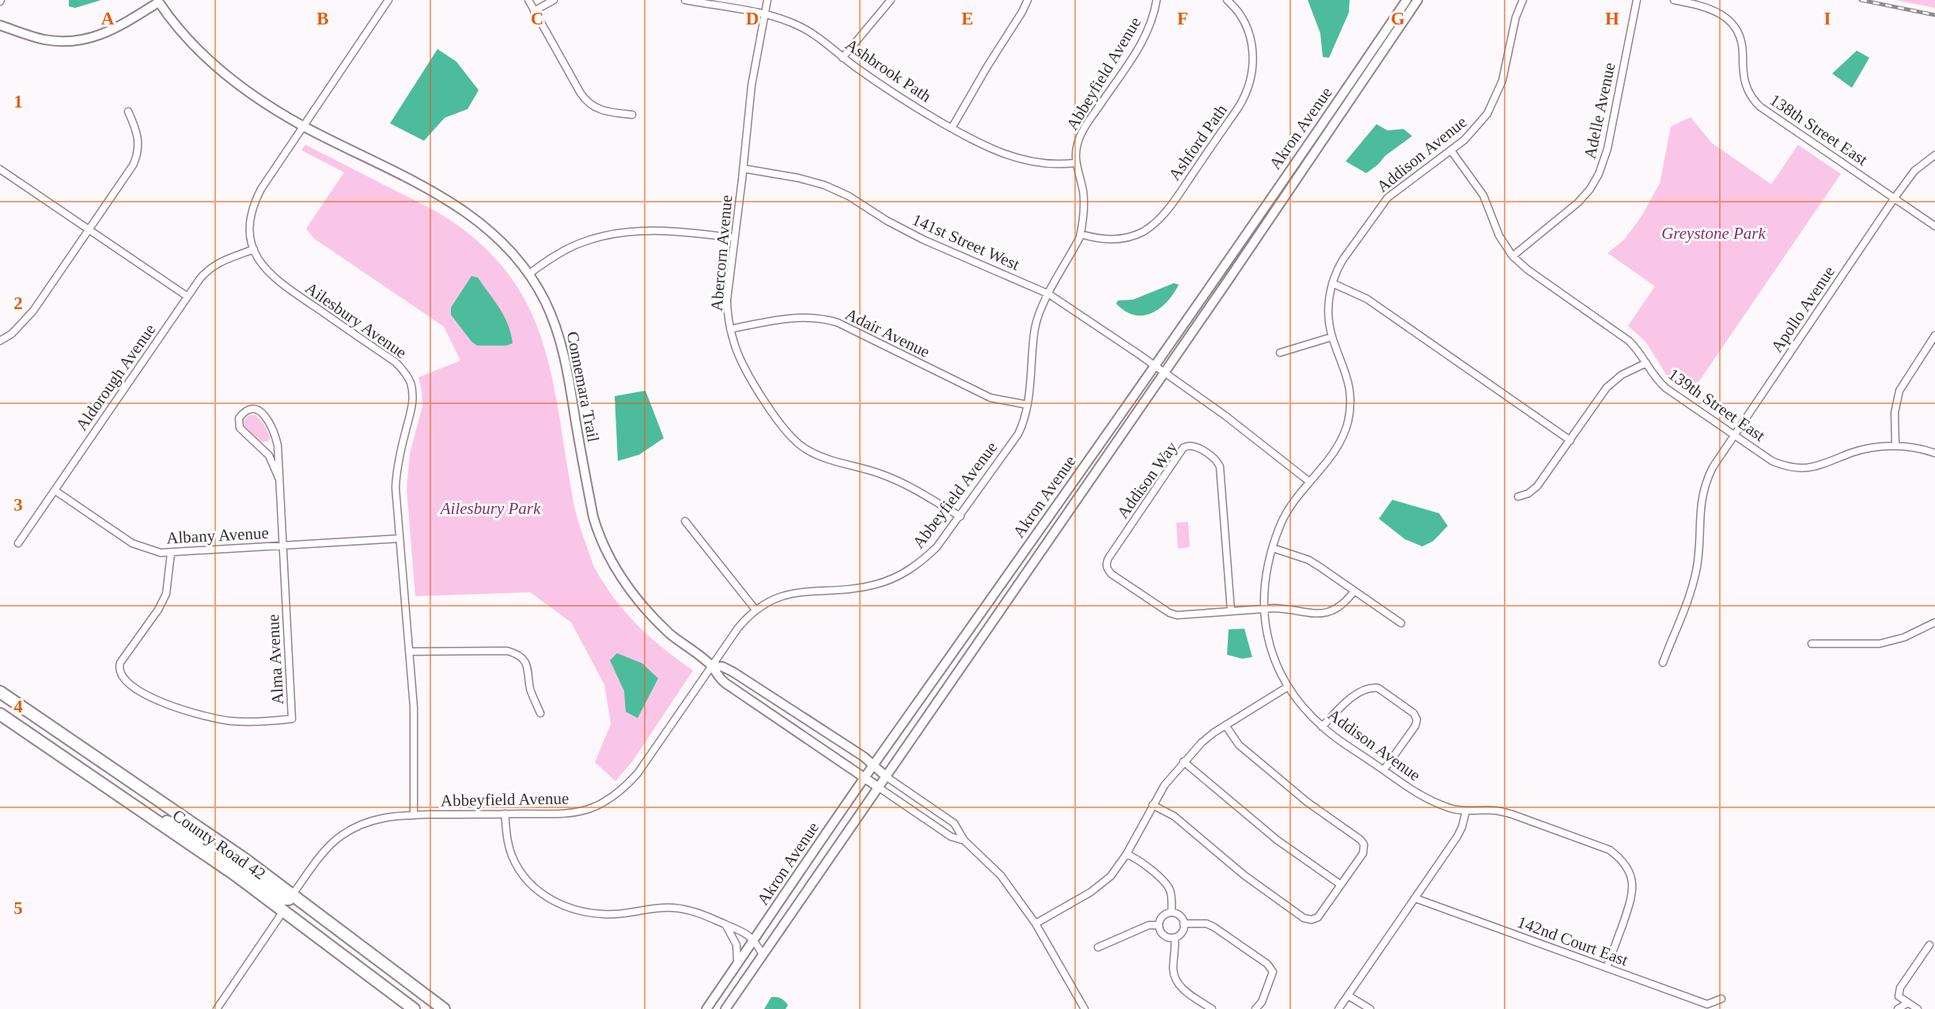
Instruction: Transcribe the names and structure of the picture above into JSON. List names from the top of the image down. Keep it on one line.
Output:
{"streets":{"highway":["County Road 42"],"street":["Ashbrook Path","Abbeyfield Avenue","Adelle Avenue","Akron Avenue","138th Street East","Ashford Path","Addison Avenue","141st Street West","Abercorn Avenue","Apollo Avenue","Ailesbury Avenue","Adair Avenue","Aldorough Avenue","Connemara Trail","139th Street East","Addison Way","Albany Avenue","Alma Avenue","142nd Court East"]},"crossings":[["Ashbrook Path","Abbeyfield Avenue"],["Ashbrook Path","Abercorn Avenue"],["Abbeyfield Avenue","Ashford Path"],["Abbeyfield Avenue","141st Street West"],["Abbeyfield Avenue","Abercorn Avenue"],["Abbeyfield Avenue","Ailesbury Avenue"],["Abbeyfield Avenue","Adair Avenue"],["Abbeyfield Avenue","Connemara Trail"],["Abbeyfield Avenue","County Road 42"],["Adelle Avenue","139th Street East"],["Akron Avenue","141st Street West"],["Akron Avenue","Connemara Trail"],["138th Street East","Apollo Avenue"],["Addison Avenue","141st Street West"],["Addison Avenue","139th Street East"],["Addison Avenue","Addison Way"],["Addison Avenue","142nd Court East"],["141st Street West","Abercorn Avenue"],["Abercorn Avenue","Adair Avenue"],["Apollo Avenue","139th Street East"],["Ailesbury Avenue","Aldorough Avenue"],["Ailesbury Avenue","Connemara Trail"],["Ailesbury Avenue","Albany Avenue"],["Aldorough Avenue","Albany Avenue"],["Albany Avenue","Alma Avenue"]],"parks":["Greystone Park","Ailesbury Park"],"grid":{"columns":["A","B","C","D","E","F","G","H","I"],"rows":["1","2","3","4","5"]}}
